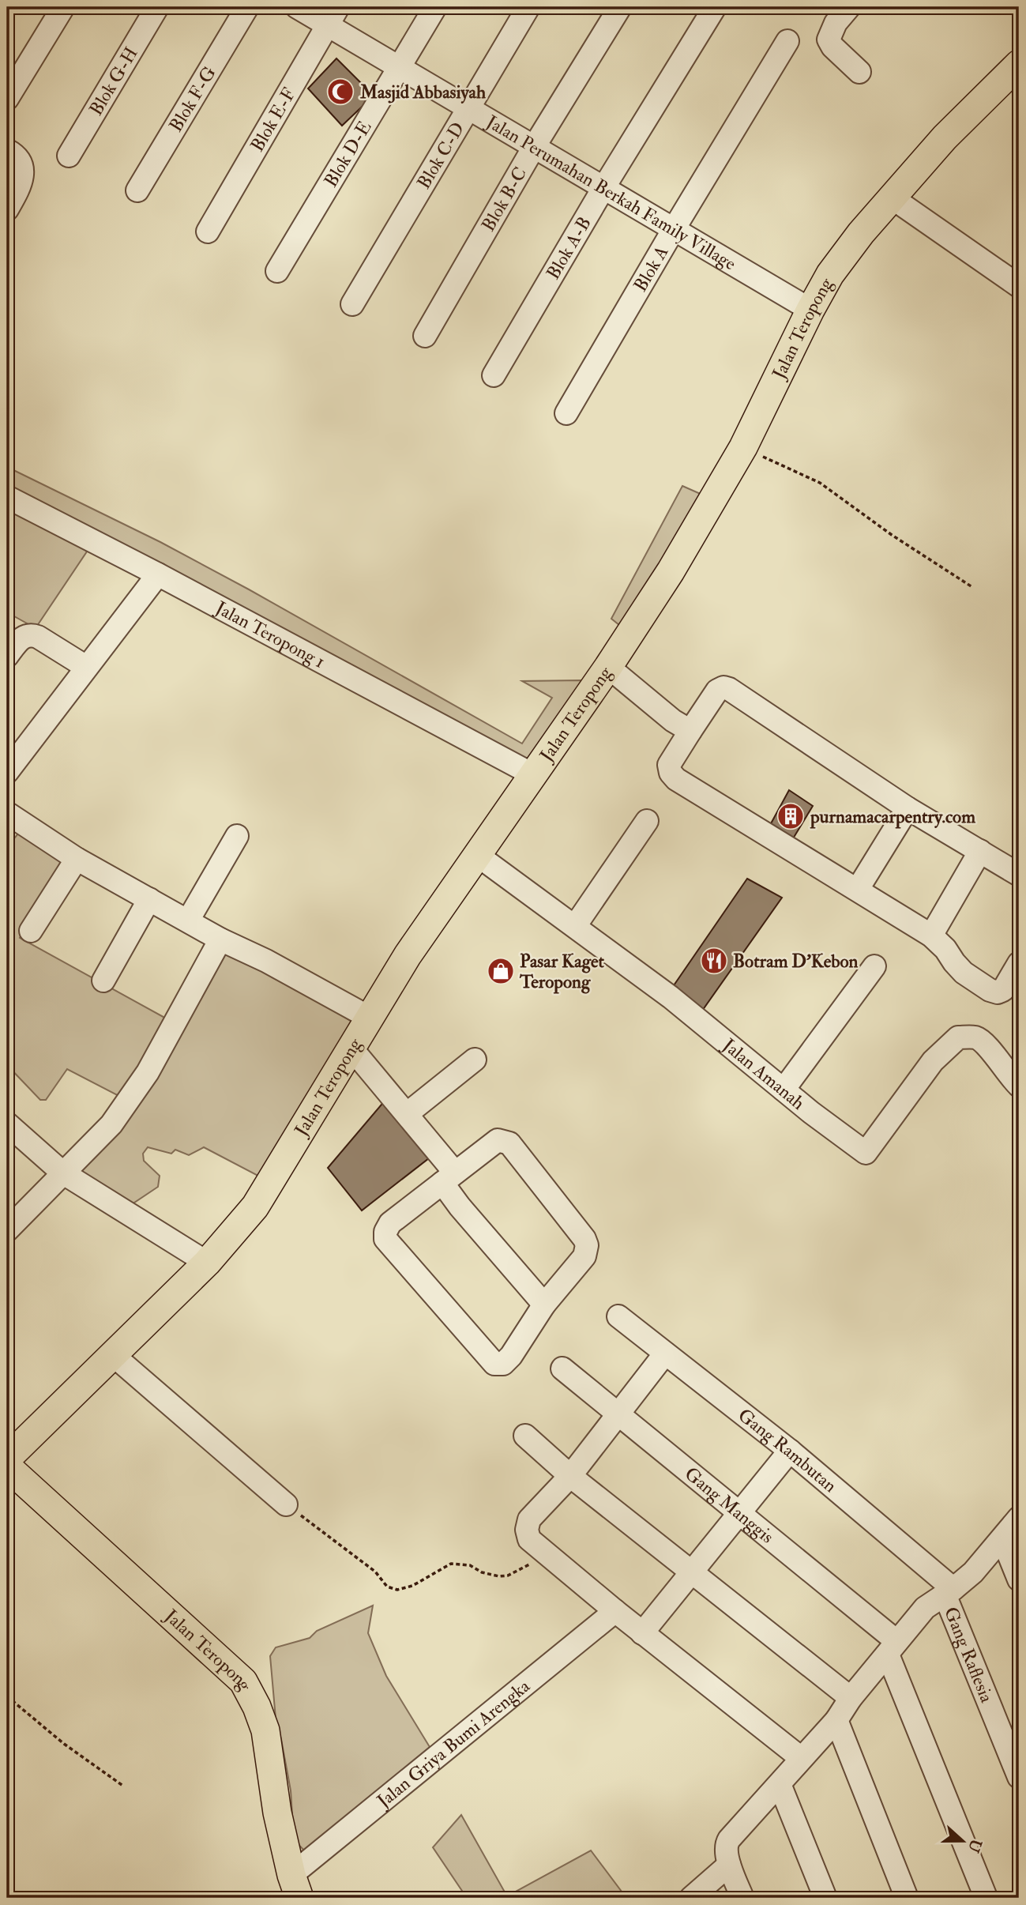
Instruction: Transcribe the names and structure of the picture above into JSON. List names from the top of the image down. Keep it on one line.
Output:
{"streets":{"main road":["Jalan Teropong"],"street":["Blok G-H","Blok F-G","Blok E-F","Blok D-E","Blok C-D","Jalan Perumahan Berkah Family Village","Blok B-C","Blok A-B","Blok A","Jalan Teropong 1","Jalan Amanah","Gang Rambutan","Gang Manggis","Gang Raflesia","Jalan Griya Bumi Arengka"]},"crossings":[["Blok E-F","Jalan Perumahan Berkah Family Village"],["Blok D-E","Jalan Perumahan Berkah Family Village"],["Blok C-D","Jalan Perumahan Berkah Family Village"],["Jalan Perumahan Berkah Family Village","Blok B-C"],["Jalan Perumahan Berkah Family Village","Blok A-B"],["Jalan Perumahan Berkah Family Village","Blok A"],["Jalan Perumahan Berkah Family Village","Jalan Teropong"],["Jalan Teropong","Jalan Teropong 1"],["Jalan Teropong","Jalan Amanah"],["Jalan Teropong","Jalan Griya Bumi Arengka"],["Gang Rambutan","Gang Raflesia"]],"places":{"mosque":["Masjid Abbasiyah"],"building":["purnamacarpentry.com"],"restaurant":["Botram D'Kebon"],"shop":["Pasar Kaget Teropong"]},"north":"right"}
